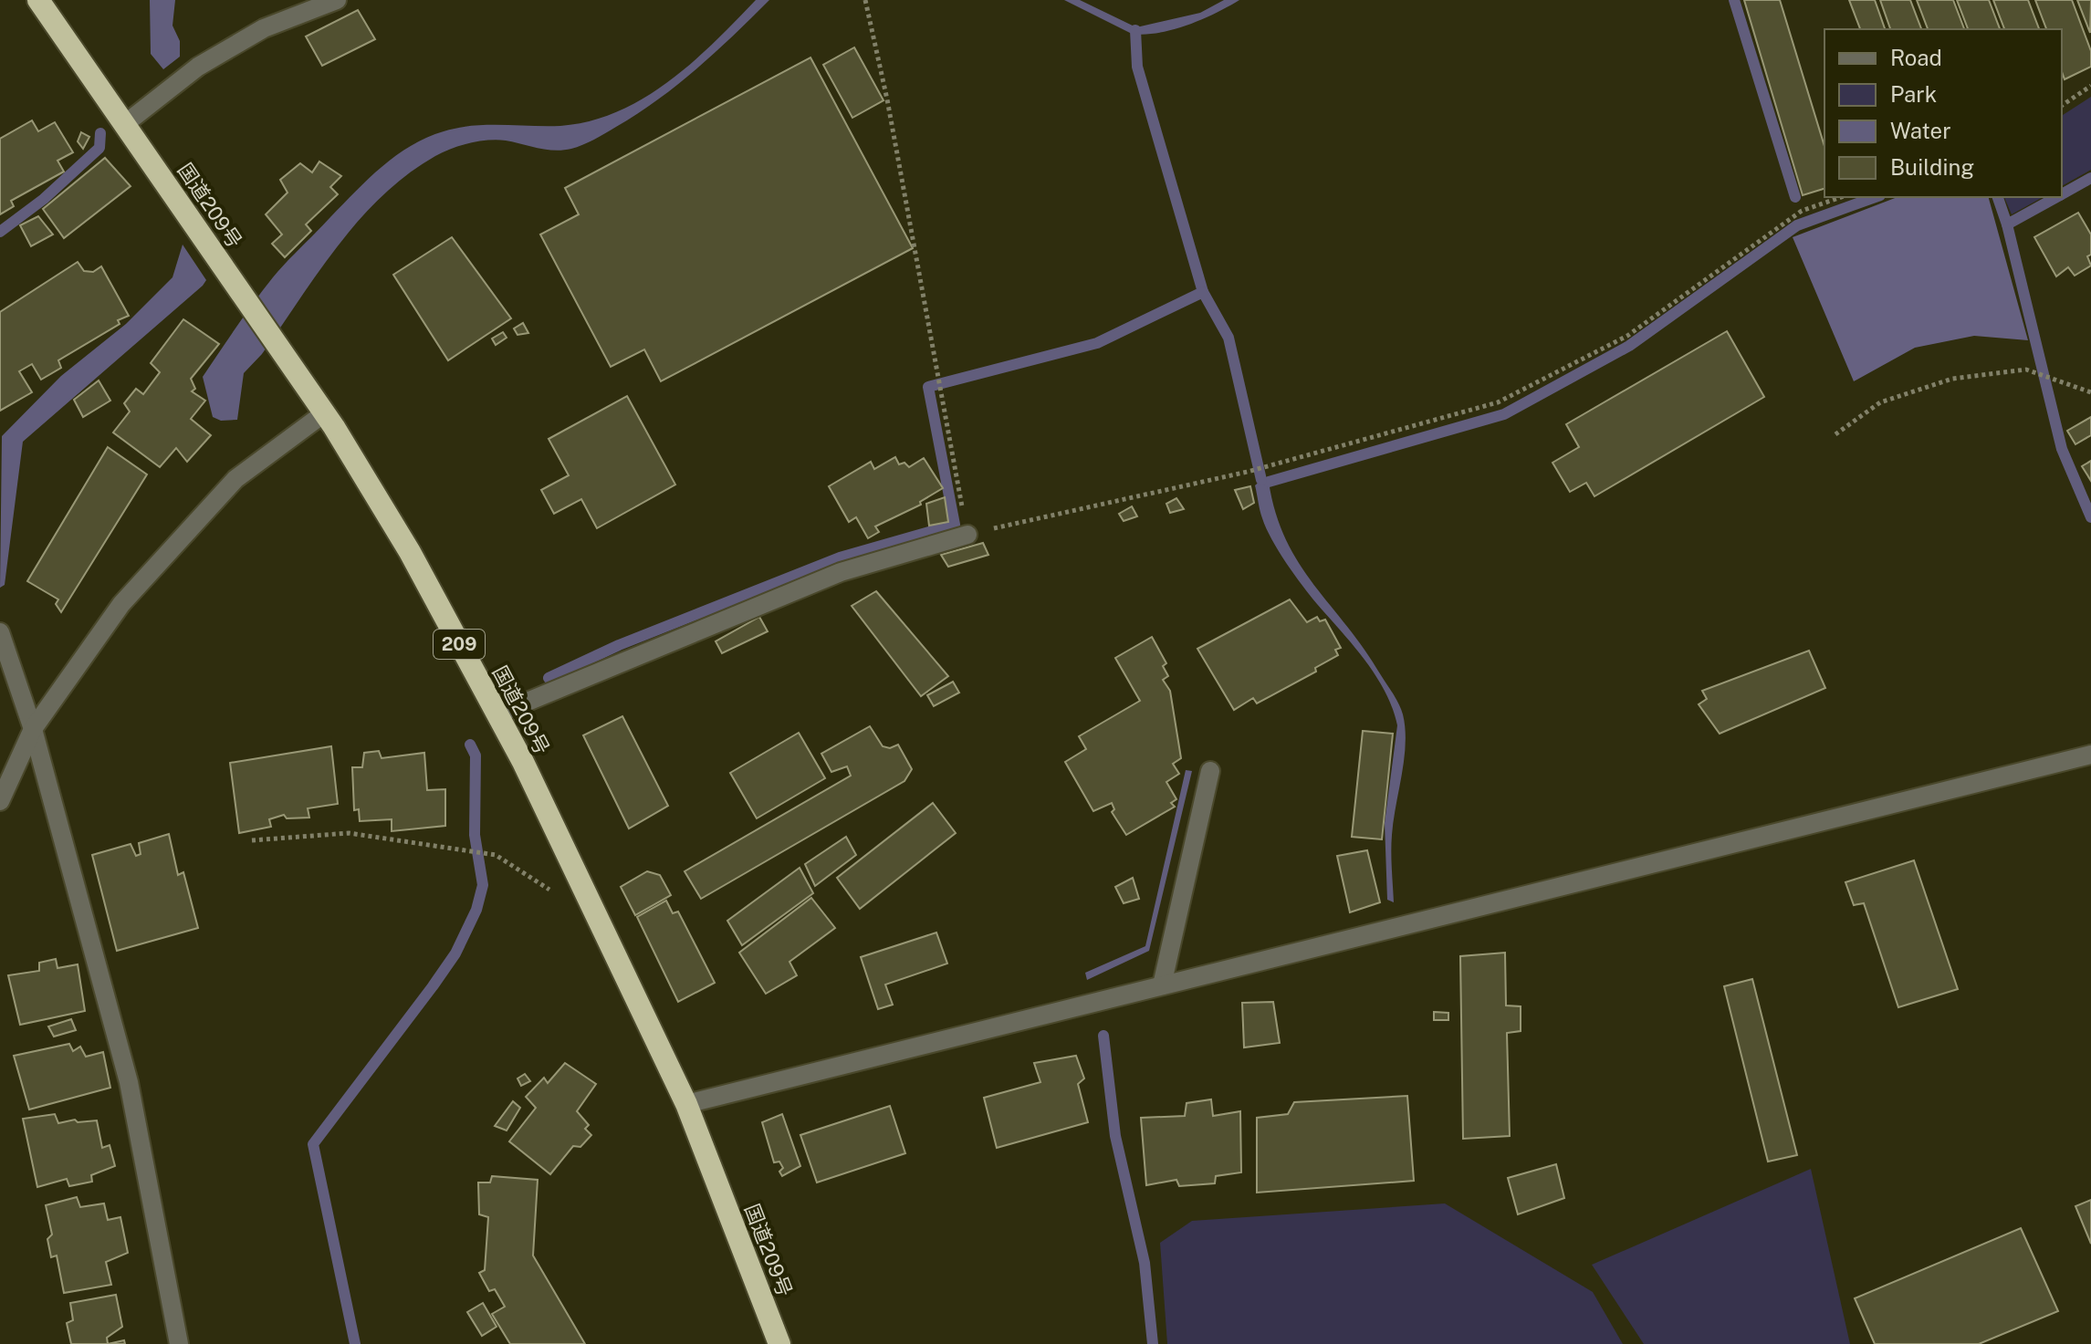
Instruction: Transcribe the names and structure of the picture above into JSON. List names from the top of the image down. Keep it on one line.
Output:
{"streets":{"highway":["国道209号","209"]},"legend":["Road","Park","Water","Building"]}
